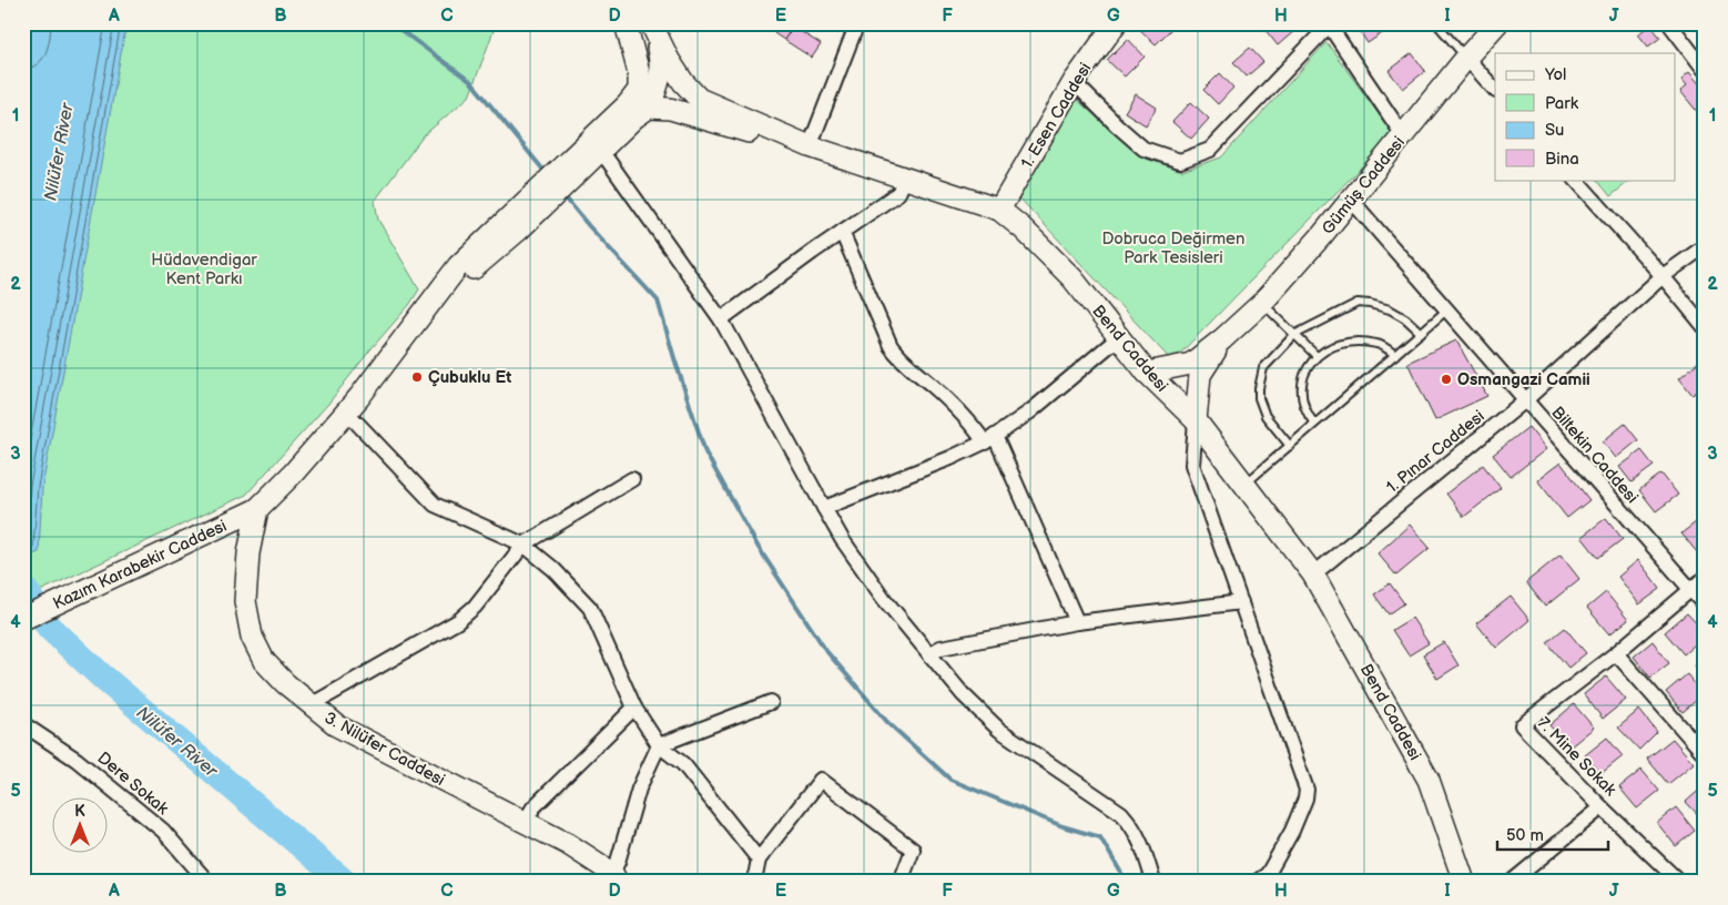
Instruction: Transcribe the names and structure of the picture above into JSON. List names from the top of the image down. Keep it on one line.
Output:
{"streets":{"main road":["1. Esen Caddesi","Gümüş Caddesi","Bend Caddesi","Kazım Karabekir Caddesi","3. Nilüfer Caddesi"],"street":["1. Pınar Caddesi","Biltekin Caddesi","7. Mine Sokak","Dere Sokak"]},"crossings":[["1. Esen Caddesi","Bend Caddesi"],["Gümüş Caddesi","Biltekin Caddesi"],["Bend Caddesi","1. Pınar Caddesi"],["1. Pınar Caddesi","Biltekin Caddesi"],["Kazım Karabekir Caddesi","3. Nilüfer Caddesi"]],"water":["Nilüfer River"],"parks":["Dobruca Değirmen Park Tesisleri","Hüdavendigar Kent Parkı"],"places":["Çubuklu Et","Osmangazi Camii"],"legend":["Yol","Park","Su","Bina"],"scale_bar":"50 m","north":"top","grid":{"columns":["A","B","C","D","E","F","G","H","I","J"],"rows":["1","2","3","4","5"]}}
